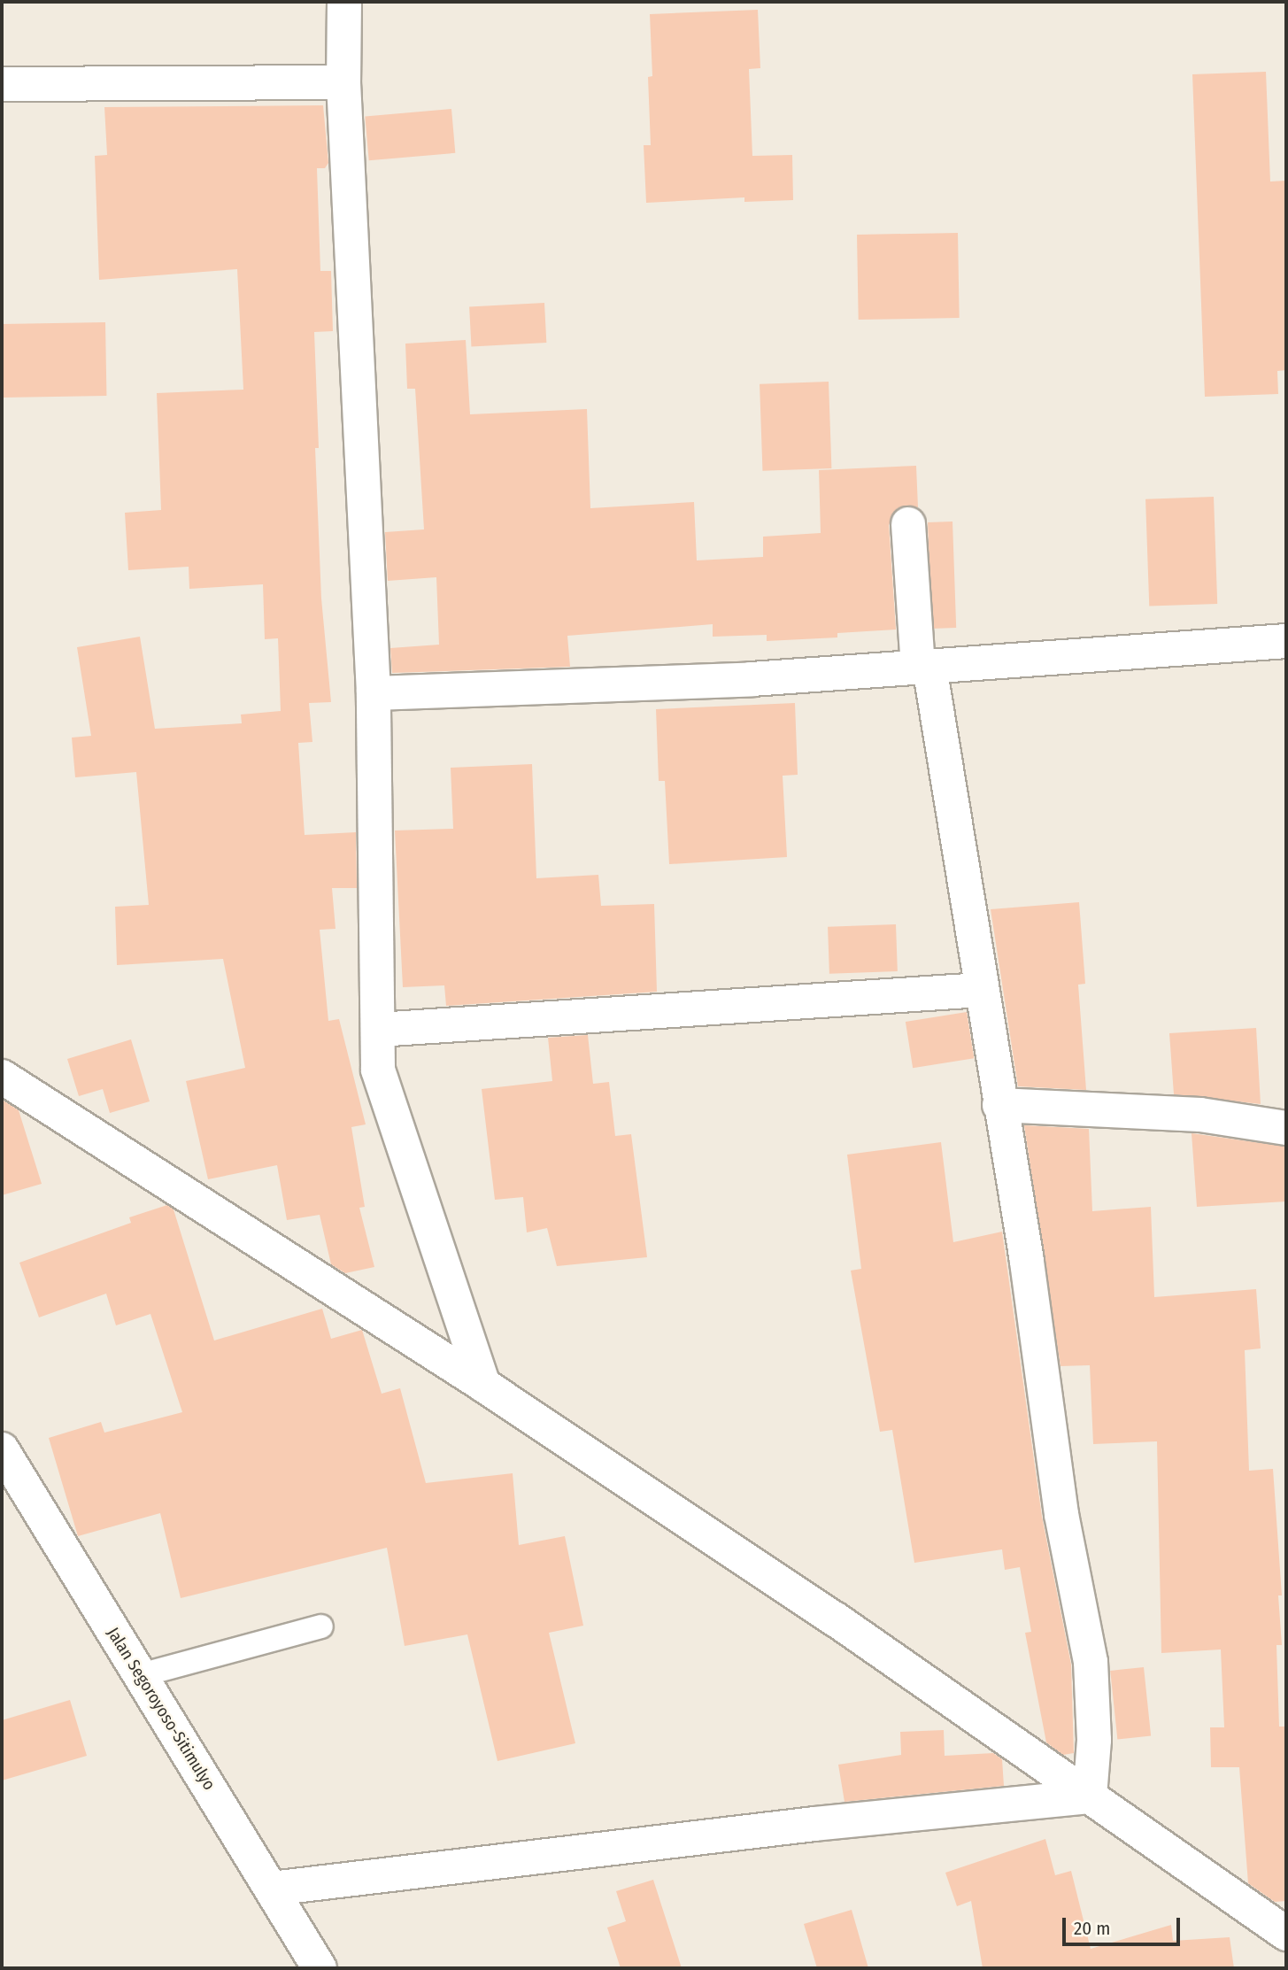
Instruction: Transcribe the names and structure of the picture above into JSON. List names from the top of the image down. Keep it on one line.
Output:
{"streets":{"street":["Jalan Segoroyoso-Sitimulyo"]},"scale_bar":"20 m"}
